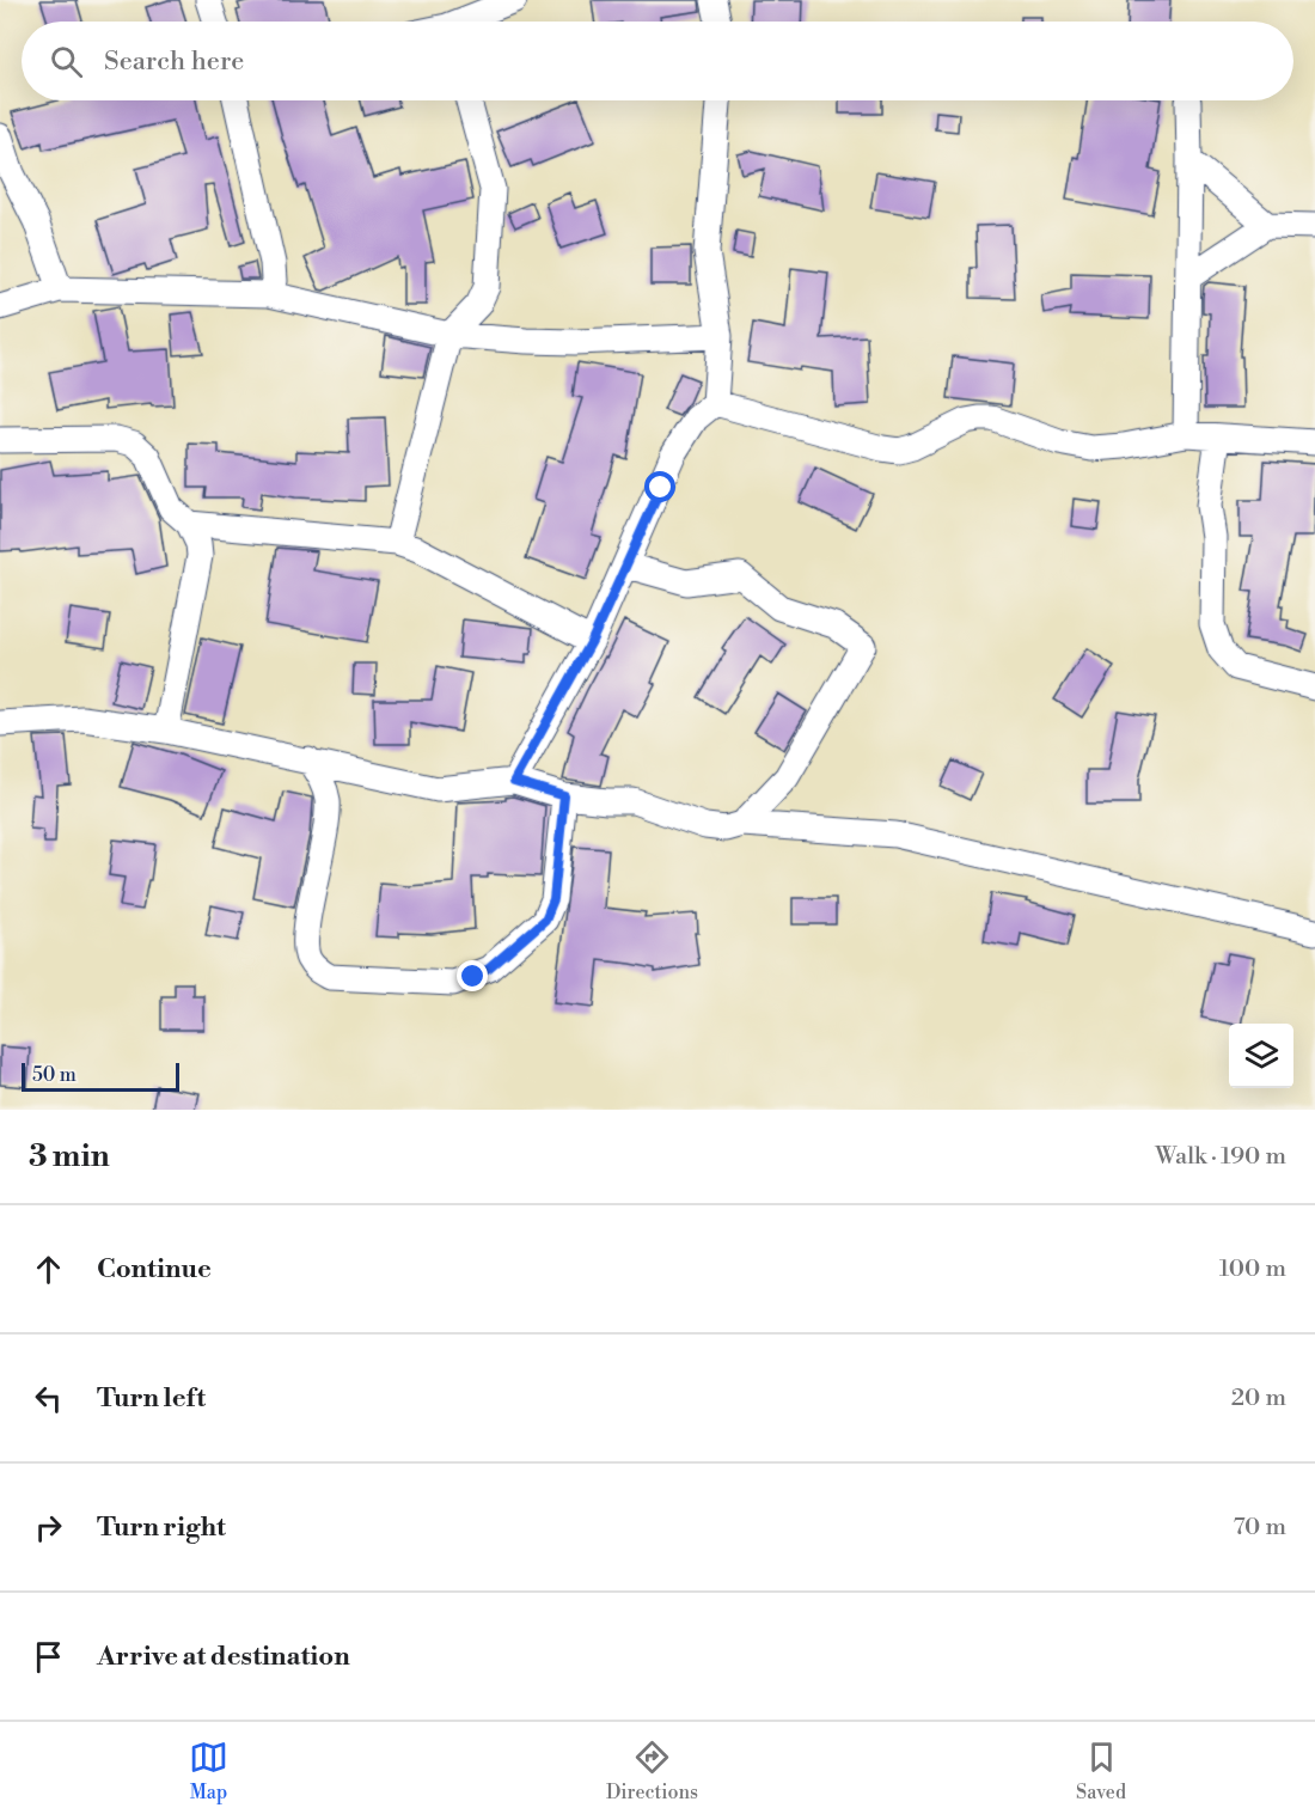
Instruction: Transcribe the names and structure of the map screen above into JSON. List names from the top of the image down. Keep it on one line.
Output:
{"scale_bar":"50 m","page":{"search":"Search here","scale":"50 m","heading":["3 min","Walk · 190 m"],"list":[["Continue","100 m"],["Turn left","20 m"],["Turn right","70 m"],"Arrive at destination"],"nav":["Map","Directions","Saved"]}}
